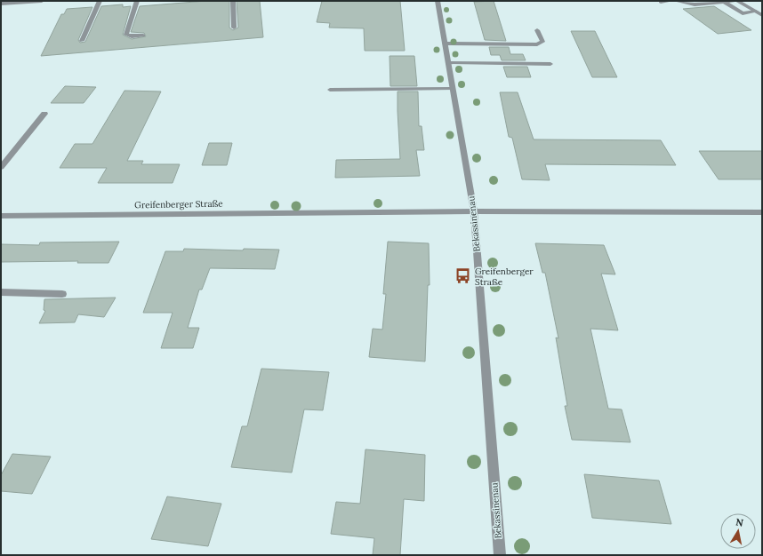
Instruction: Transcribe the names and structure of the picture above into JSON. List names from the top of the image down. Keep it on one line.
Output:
{"streets":{"street":["Greifenberger Straße","Bekassinenau"]},"crossings":[["Greifenberger Straße","Bekassinenau"]],"places":{"bus stop":["Greifenberger Straße"]},"north":"top"}
